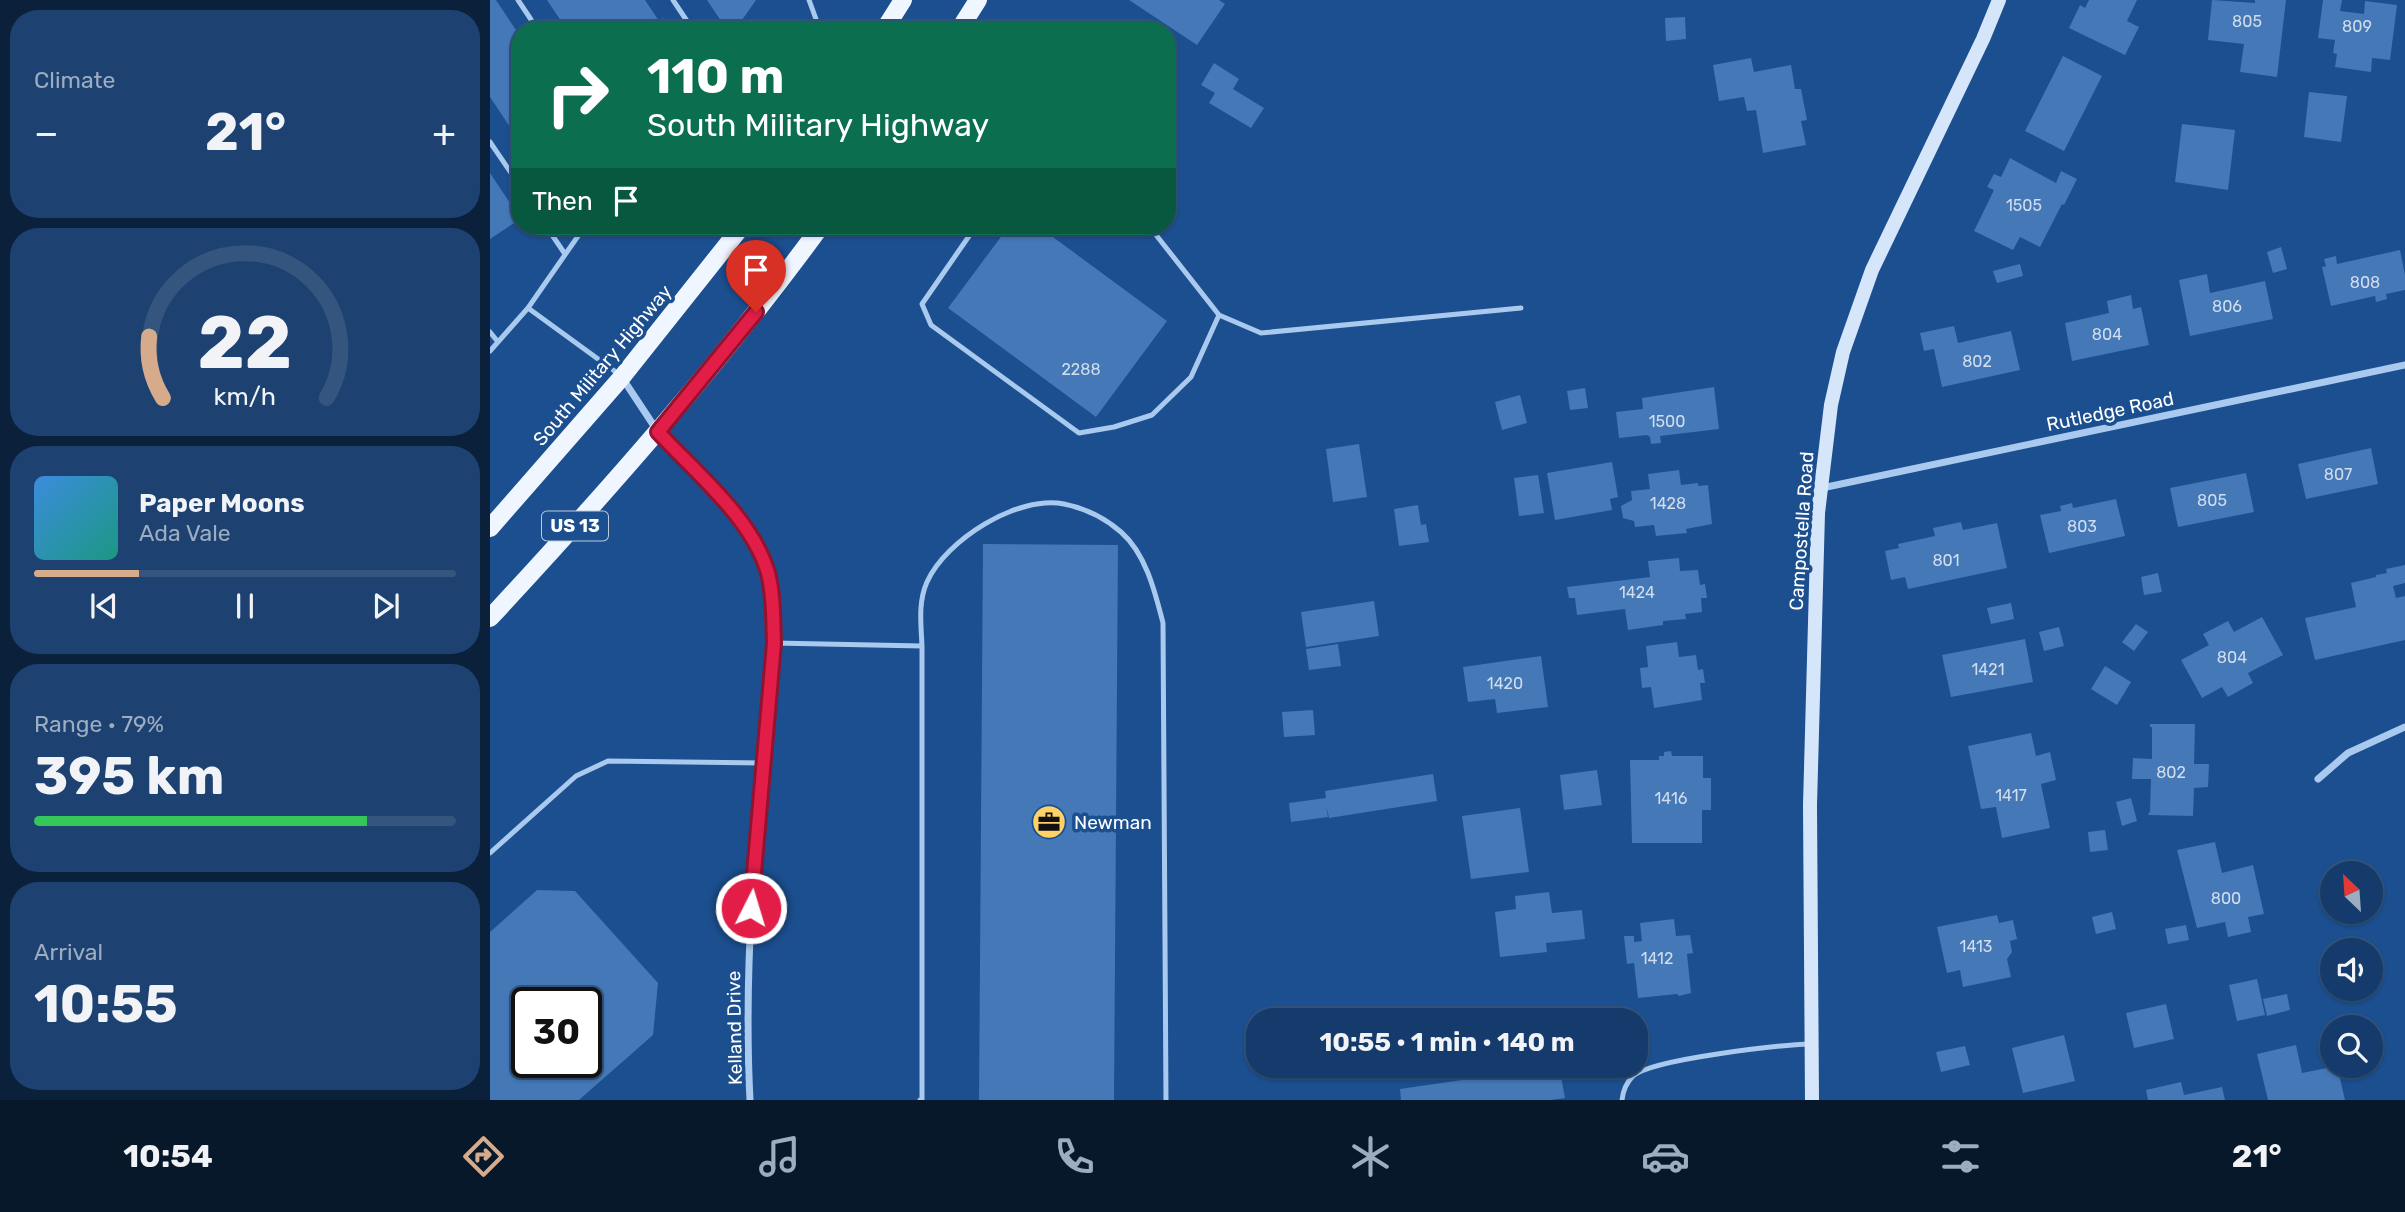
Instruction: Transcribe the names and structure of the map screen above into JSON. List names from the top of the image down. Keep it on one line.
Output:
{"streets":{"main road":["South Military Highway","US 13","Campostella Road"],"street":["Rutledge Road","Kelland Drive"]},"crossings":[["South Military Highway","Kelland Drive"],["Rutledge Road","Campostella Road"],["US 13","Kelland Drive"]],"places":{"office":["Newman"]},"house_numbers":["805","809","1505","808","806","804","802","2288","1500","807","805","1428","803","801","1424","804","1421","1420","802","1417","1416","800","1413","1412"],"north":"top left","page":{"tile":["Climate",["Range · 79%","395 km"],["Arrival","10:55"]],"turn":["110 m","South Military Highway"],"heat":["−","21°","+"],"then":"Then","song":["Paper Moons","Ada Vale"],"limit":"30","trip":"10:55 · 1 min · 140 m","tabs":["10:54","21°"],"gauge":["22","km/h"]}}
